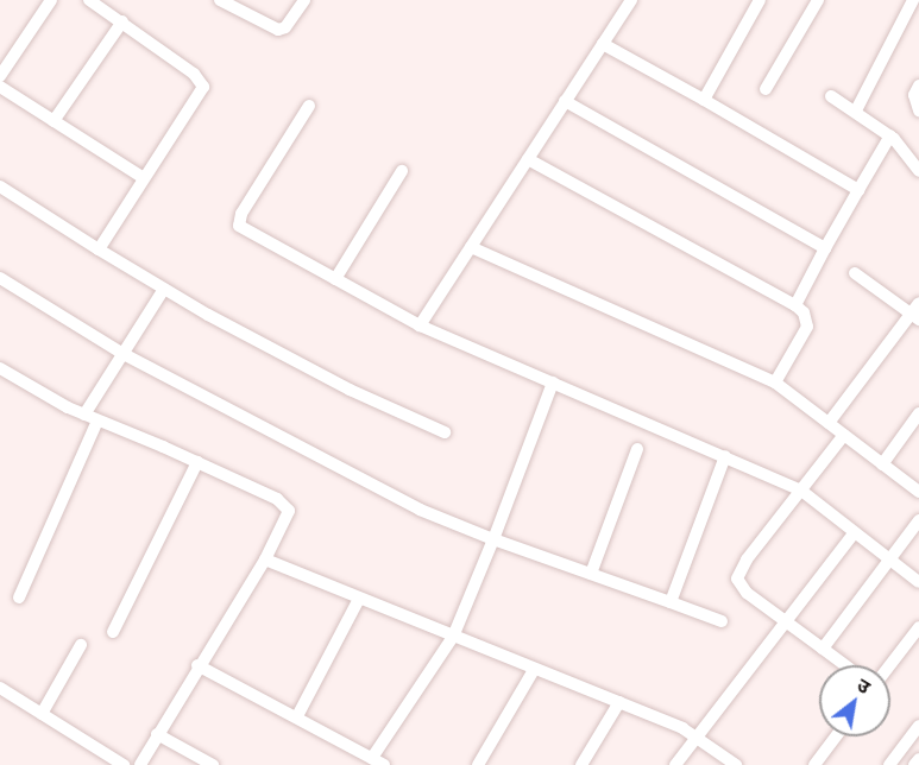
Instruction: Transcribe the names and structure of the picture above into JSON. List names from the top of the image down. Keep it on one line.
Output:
{"north":"top right"}
